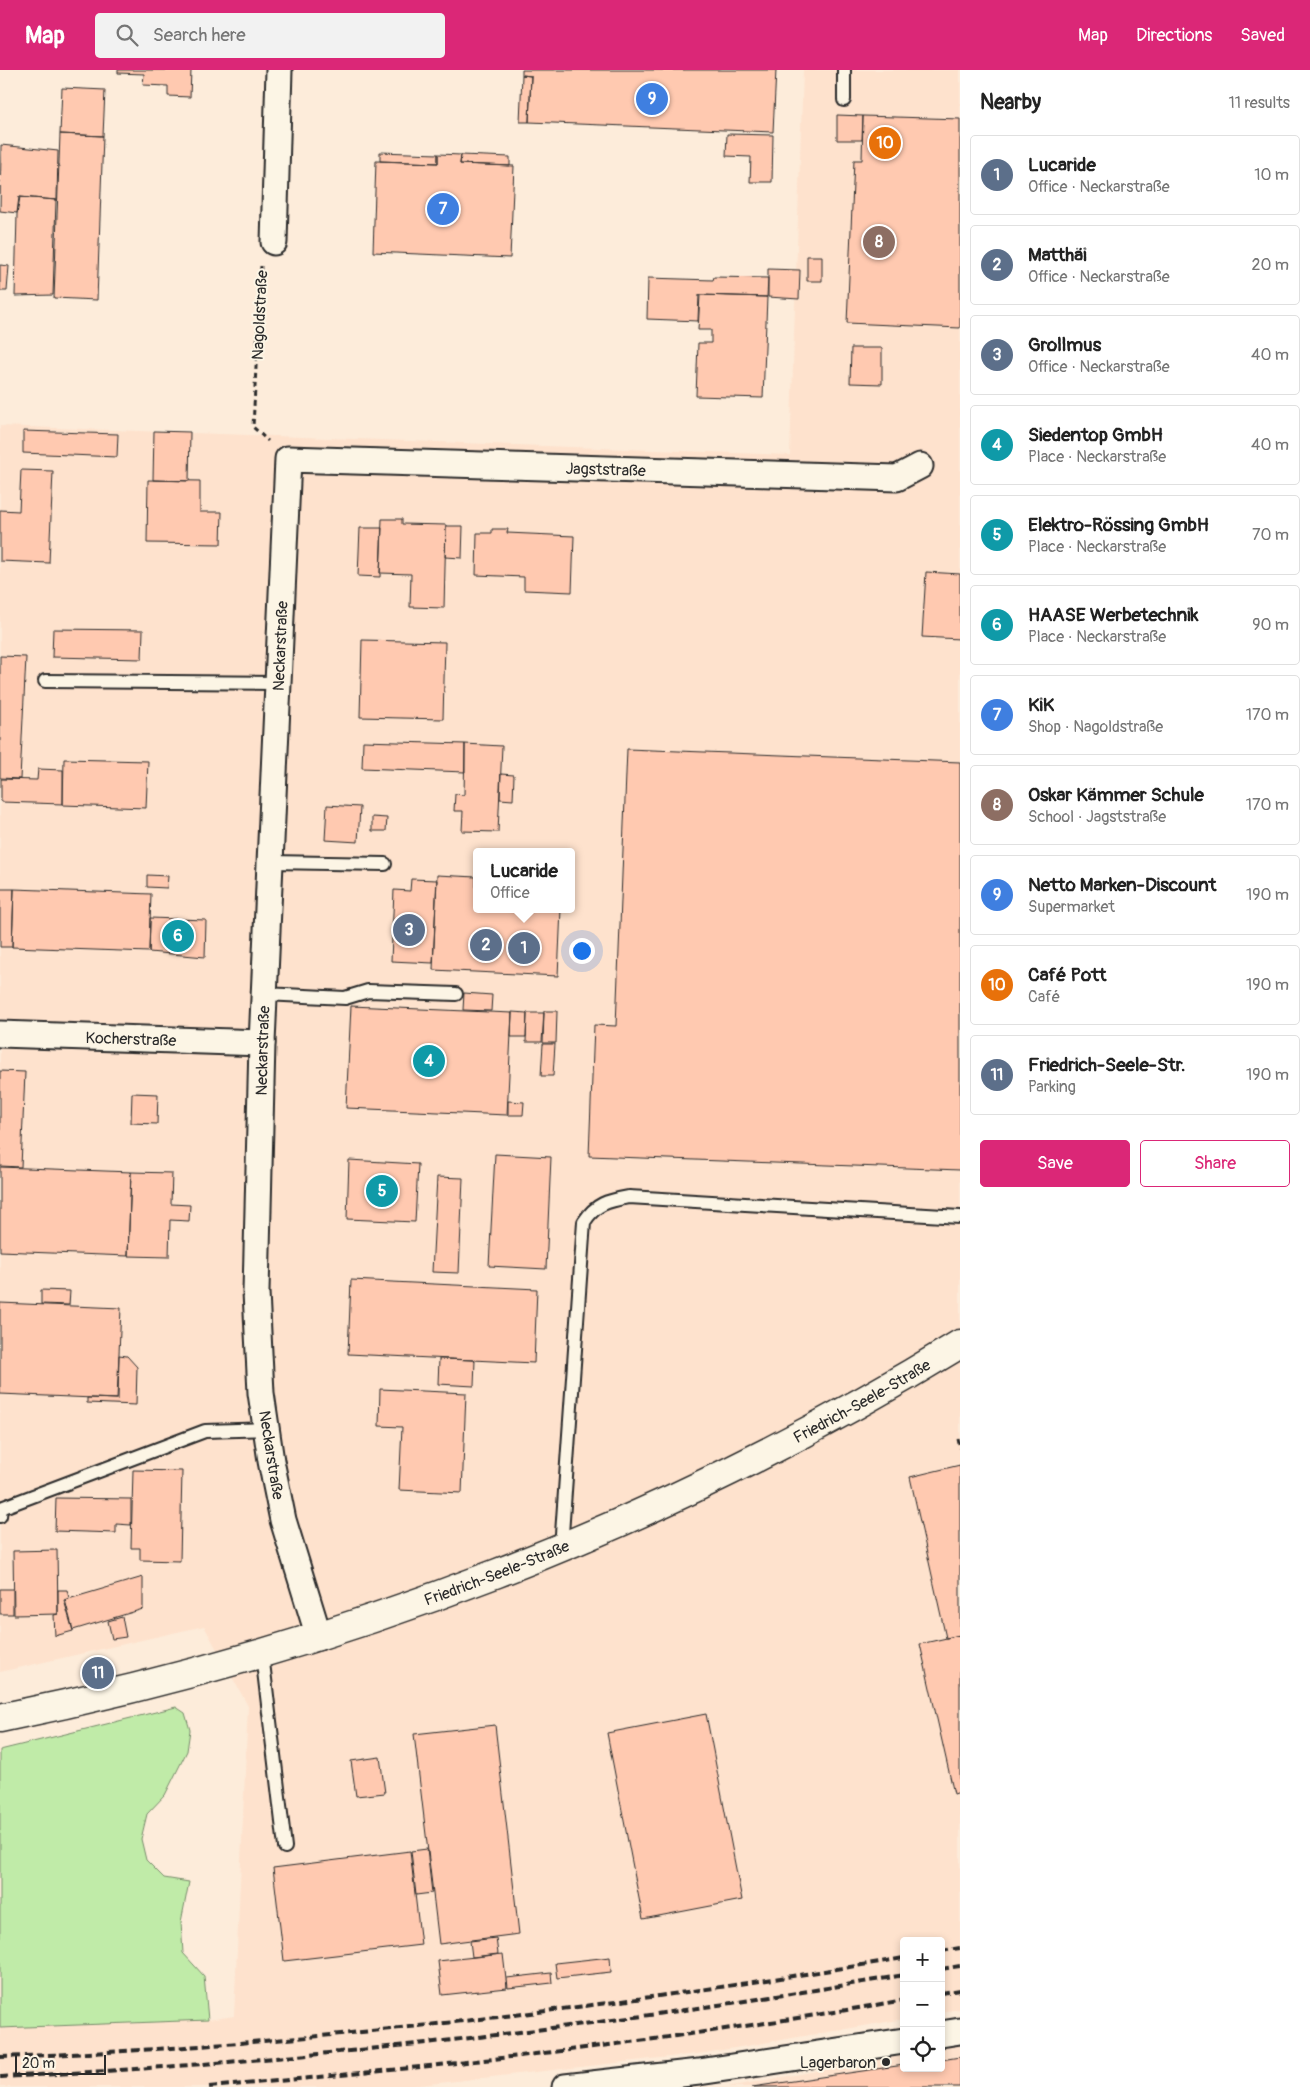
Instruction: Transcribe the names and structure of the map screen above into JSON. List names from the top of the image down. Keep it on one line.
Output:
{"streets":{"street":["Jagststraße","Neckarstraße","Kocherstraße","Friedrich-Seele-Straße"],"path":["Nagoldstraße"]},"crossings":[["Nagoldstraße","Jagststraße"],["Nagoldstraße","Neckarstraße"],["Jagststraße","Neckarstraße"],["Neckarstraße","Kocherstraße"],["Neckarstraße","Friedrich-Seele-Straße"]],"places":["Lagerbaron"],"scale_bar":"20 m","page":{"header":"Map","search":"Search here","nav":["Map","Directions","Saved"],"heading":["Nearby","11 results"],"pins":["9","10","7","8","3","6","2","1","4","5","11"],"list":[{"mark":"1","name":"Lucaride","note":"Office · Neckarstraße","value":"10 m"},{"mark":"2","name":"Matthäi","note":"Office · Neckarstraße","value":"20 m"},{"mark":"3","name":"Grollmus","note":"Office · Neckarstraße","value":"40 m"},{"mark":"4","name":"Siedentop GmbH","note":"Place · Neckarstraße","value":"40 m"},{"mark":"5","name":"Elektro-Rössing GmbH","note":"Place · Neckarstraße","value":"70 m"},{"mark":"6","name":"HAASE Werbetechnik","note":"Place · Neckarstraße","value":"90 m"},{"mark":"7","name":"KiK","note":"Shop · Nagoldstraße","value":"170 m"},{"mark":"8","name":"Oskar Kämmer Schule","note":"School · Jagststraße","value":"170 m"},{"mark":"9","name":"Netto Marken-Discount","note":"Supermarket","value":"190 m"},{"mark":"10","name":"Café Pott","note":"Café","value":"190 m"},{"mark":"11","name":"Friedrich-Seele-Str.","note":"Parking","value":"190 m"}],"popup":["Lucaride","Office"],"buttons":["Save","Share"],"map_buttons":["+","−"],"scale":"20 m"}}
